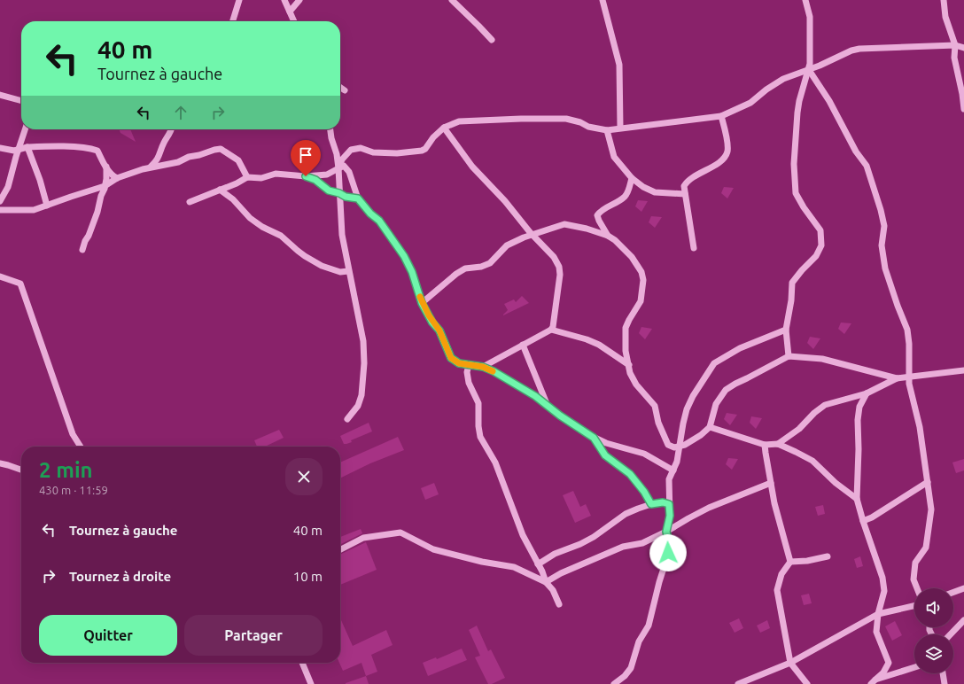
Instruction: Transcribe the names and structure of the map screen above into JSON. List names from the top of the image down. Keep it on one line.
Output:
{"page":{"turn":["40 m","Tournez à gauche"],"heading":["2 min","430 m · 11:59"],"list":[{"name":"Tournez à gauche","value":"40 m"},{"name":"Tournez à droite","value":"10 m"}],"buttons":["Quitter","Partager"]}}
